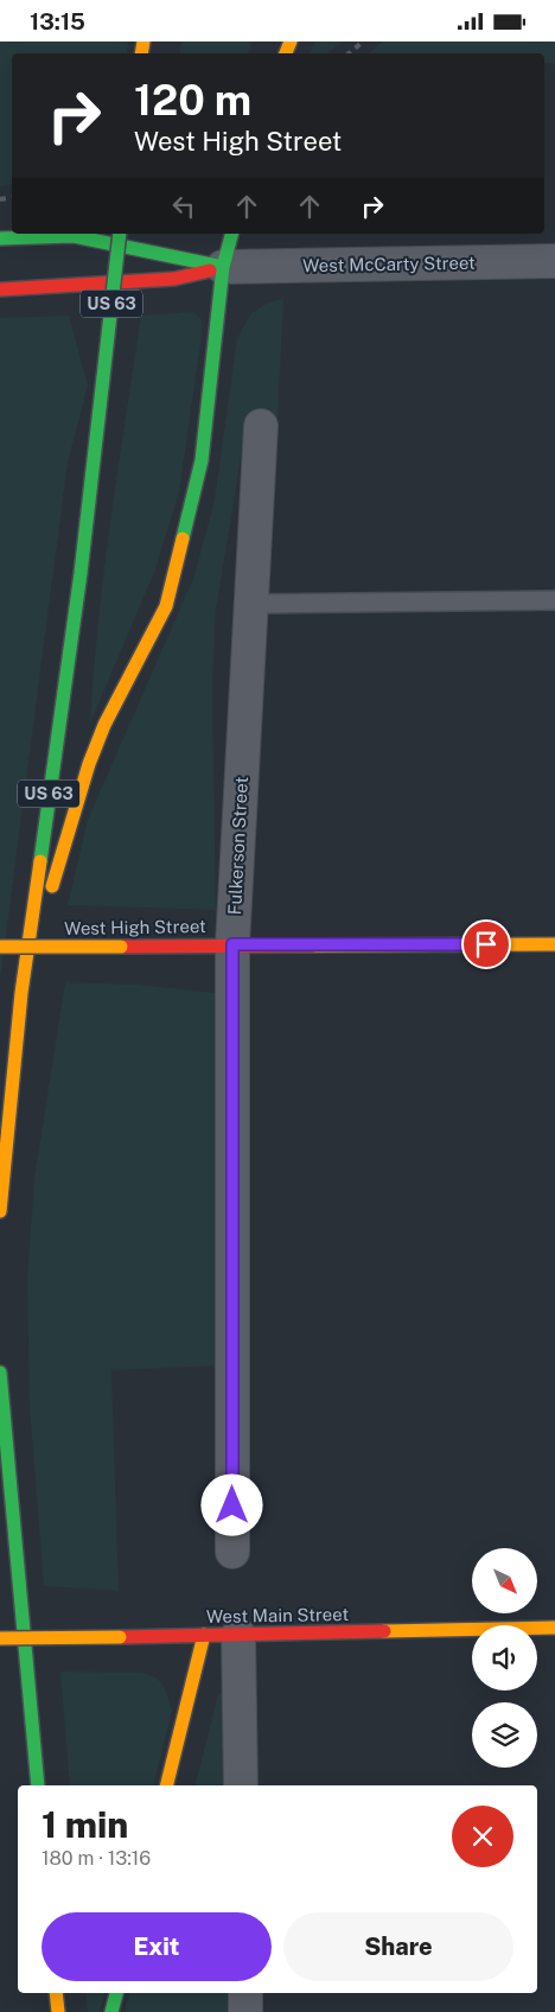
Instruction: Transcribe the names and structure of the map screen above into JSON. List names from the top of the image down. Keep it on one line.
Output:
{"streets":{"main road":["West McCarty Street","US 63","West High Street","West Main Street"],"street":["Fulkerson Street"]},"crossings":[["Fulkerson Street","West High Street"]],"north":"bottom right","page":{"status":"13:15","turn":["120 m","West High Street"],"heading":["1 min","180 m · 13:16"],"buttons":["Exit","Share"]}}
